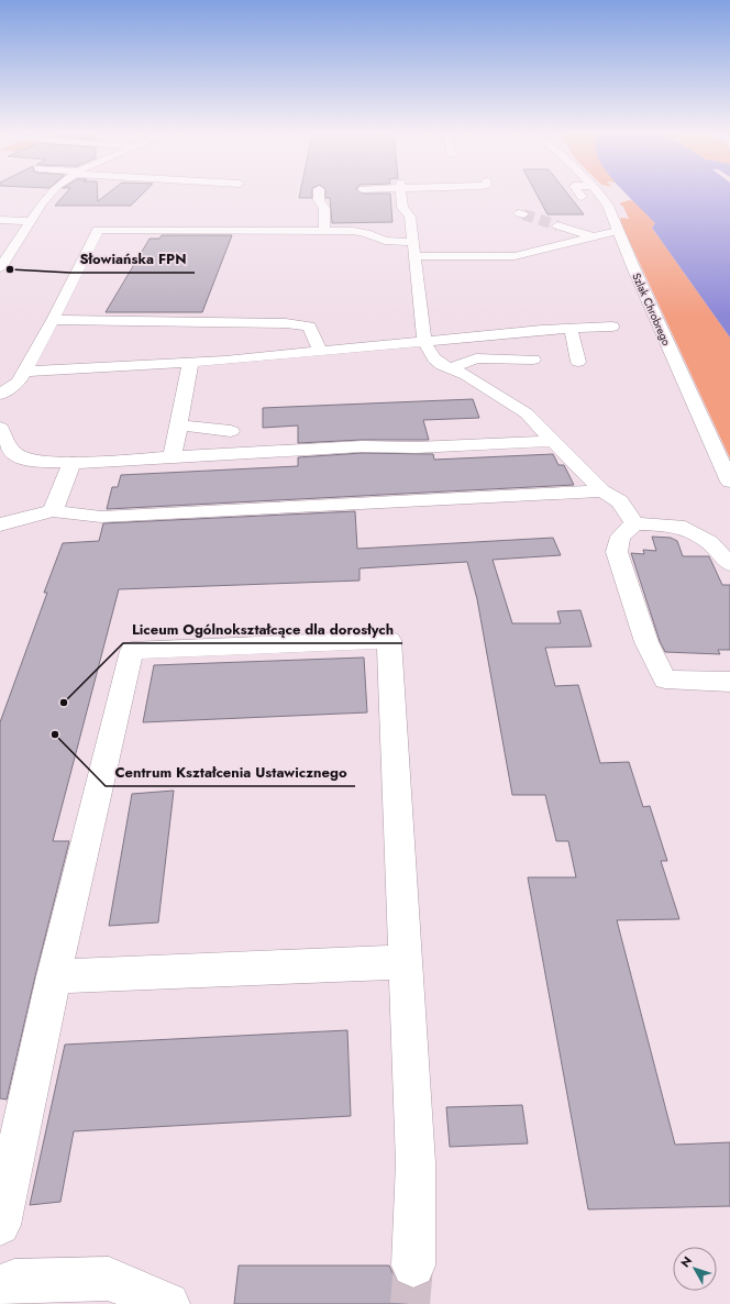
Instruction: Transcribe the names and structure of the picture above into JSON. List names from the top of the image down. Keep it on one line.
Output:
{"streets":{"street":["Szlak Chrobrego"]},"places":["Słowiańska FPN","Liceum Ogólnokształcące dla dorosłych","Centrum Kształcenia Ustawicznego"],"north":"top left"}
